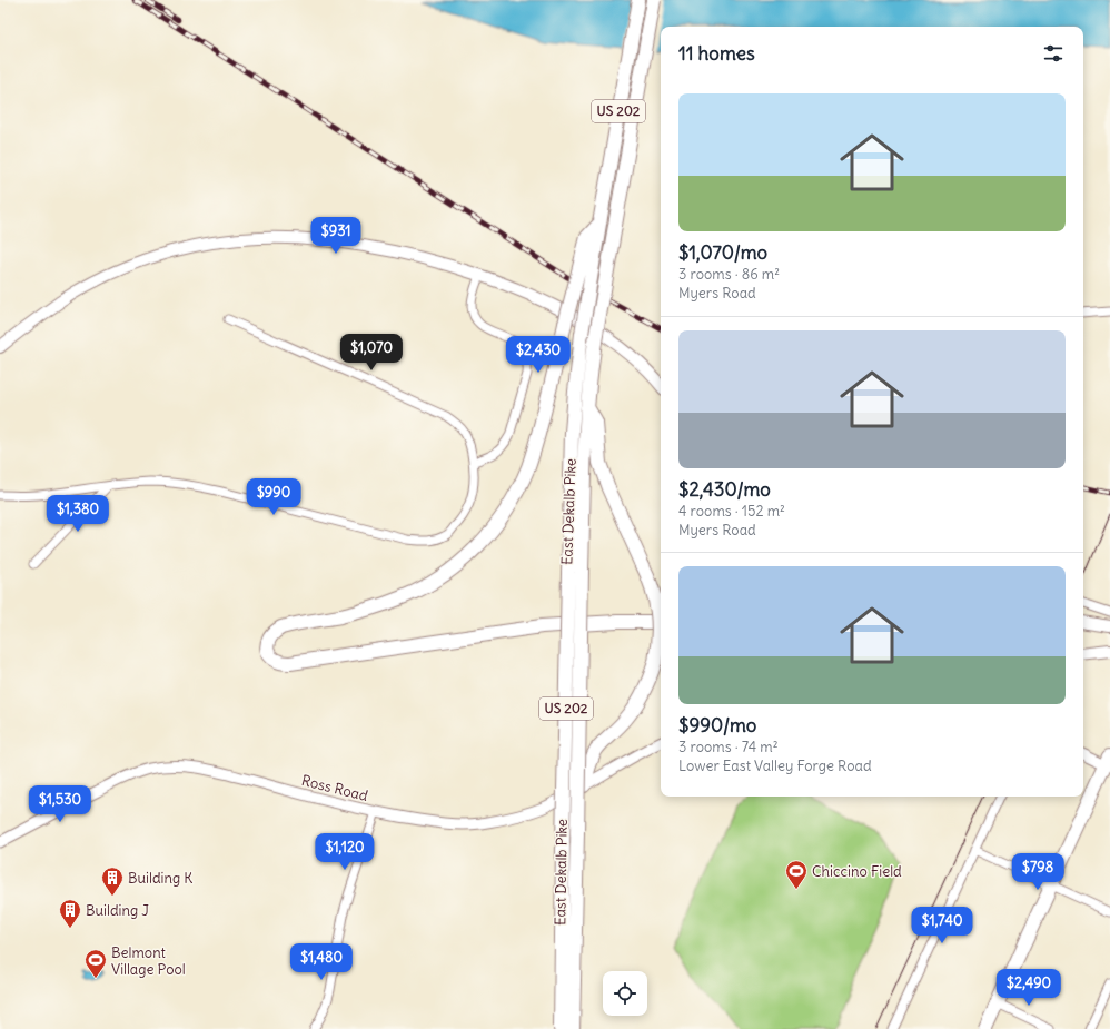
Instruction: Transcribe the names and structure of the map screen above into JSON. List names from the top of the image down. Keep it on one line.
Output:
{"streets":{"highway":["US 202","East Dekalb Pike"],"street":["Ross Road"]},"places":{"sports":["Chiccino Field","Belmont Village Pool"],"building":["Building K","Building J"]},"page":{"heading":"11 homes","list":[{"name":"$1,070/mo","note":"3 rooms · 86 m² · Myers Road"},{"name":"$2,430/mo","note":"4 rooms · 152 m² · Myers Road"},{"name":"$990/mo","note":"3 rooms · 74 m² · Lower East Valley Forge Road"}],"price":["$931","$1,070","$2,430","$990","$1,380","$1,530","$1,120","$798","$1,740","$1,480","$2,490"]}}
